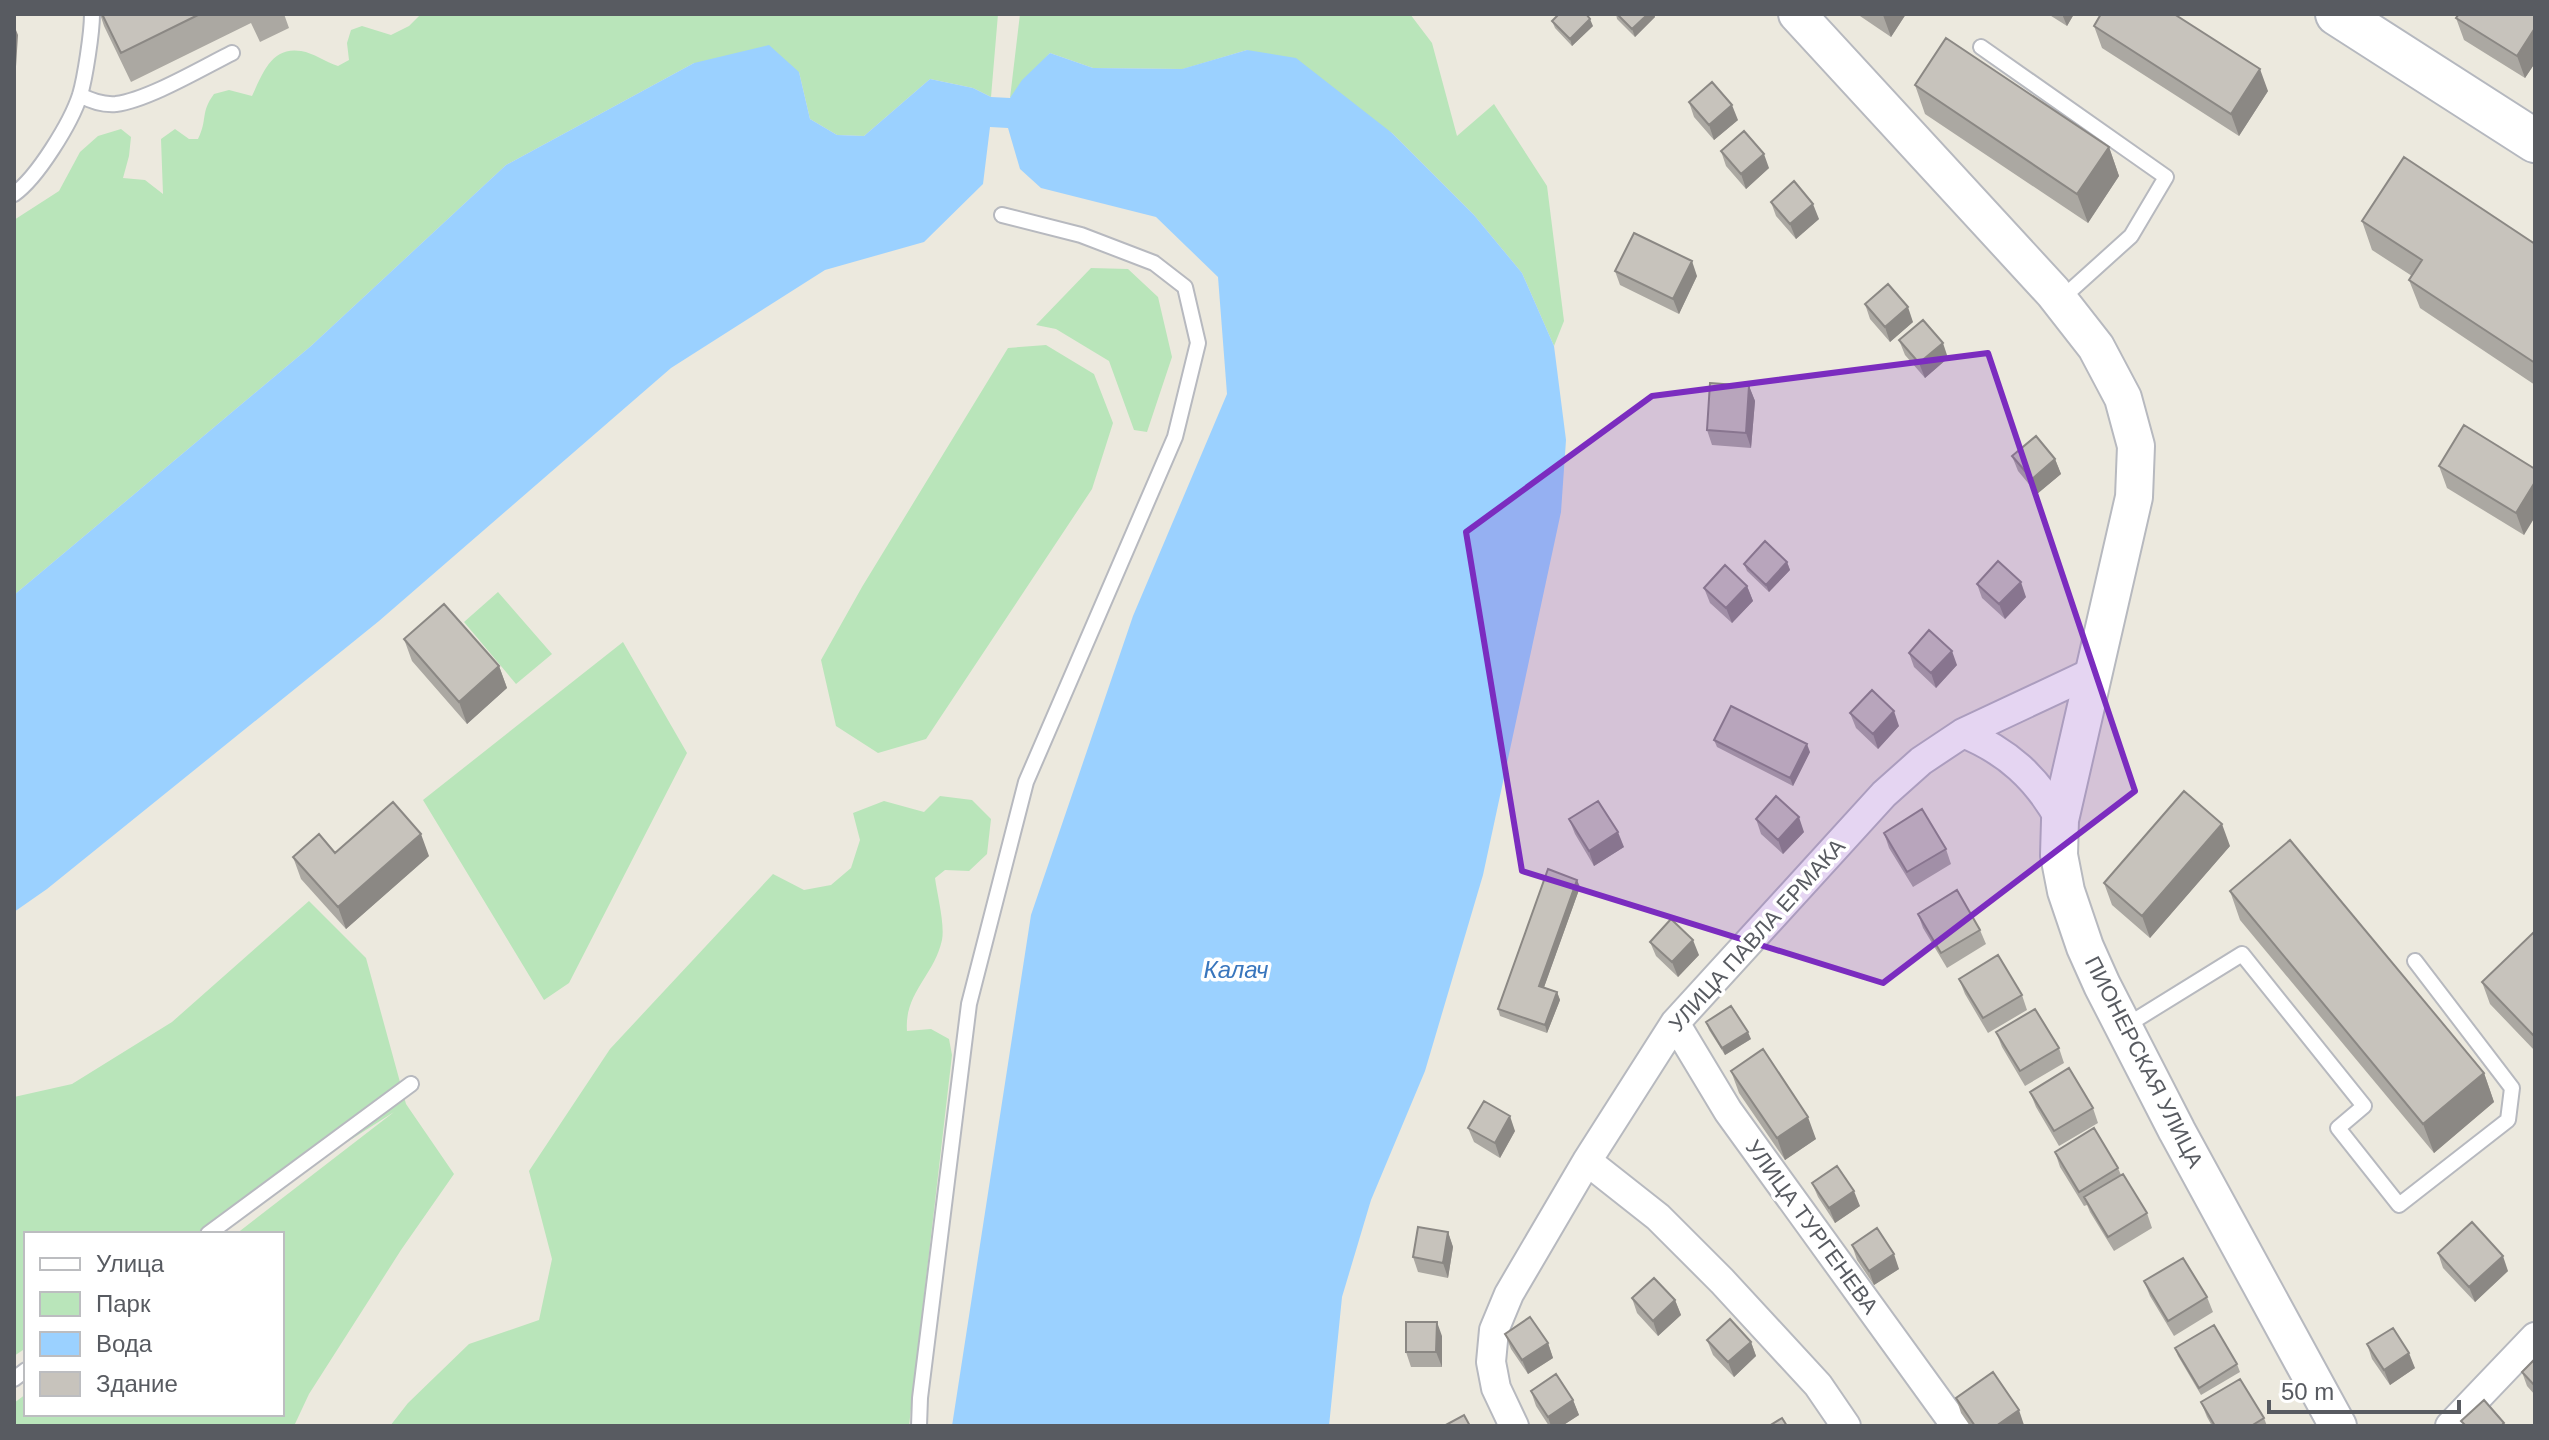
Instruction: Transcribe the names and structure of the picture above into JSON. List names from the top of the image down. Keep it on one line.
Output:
{"streets":{"street":["УЛИЦА ПАВЛА ЕРМАКА","ПИОНЕРСКАЯ УЛИЦА","УЛИЦА ТУРГЕНЕВА"]},"crossings":[["УЛИЦА ПАВЛА ЕРМАКА","ПИОНЕРСКАЯ УЛИЦА"],["УЛИЦА ПАВЛА ЕРМАКА","УЛИЦА ТУРГЕНЕВА"]],"water":["Калач"],"legend":["Улица","Парк","Вода","Здание"],"scale_bar":"50 m"}
